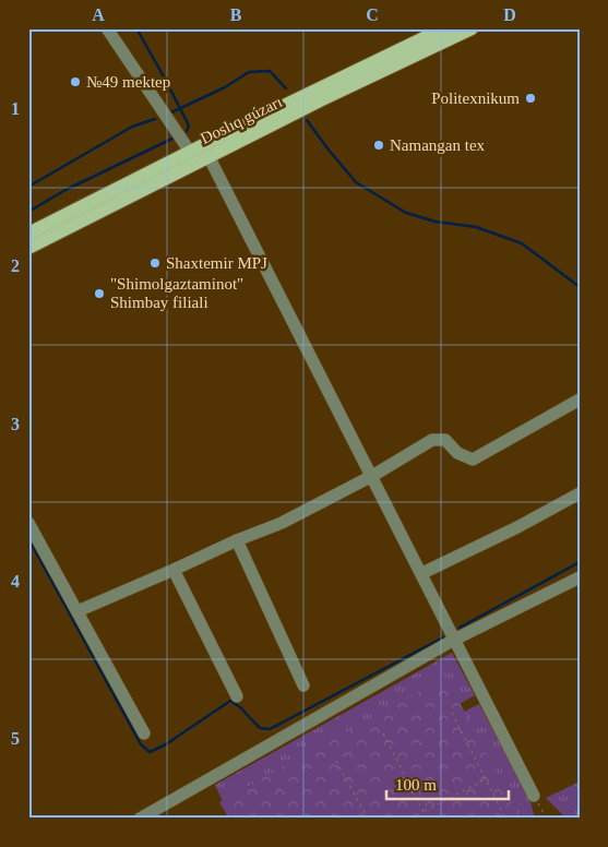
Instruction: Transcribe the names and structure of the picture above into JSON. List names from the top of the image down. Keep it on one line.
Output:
{"streets":{"main road":["Doslıq gúzarı"]},"places":["№49 mektep","Politexnikum","Namangan tex","Shaxtemir MPJ","\"Shimolgaztaminot\" Shimbay filiali"],"scale_bar":"100 m","grid":{"columns":["A","B","C","D"],"rows":["1","2","3","4","5"]}}
